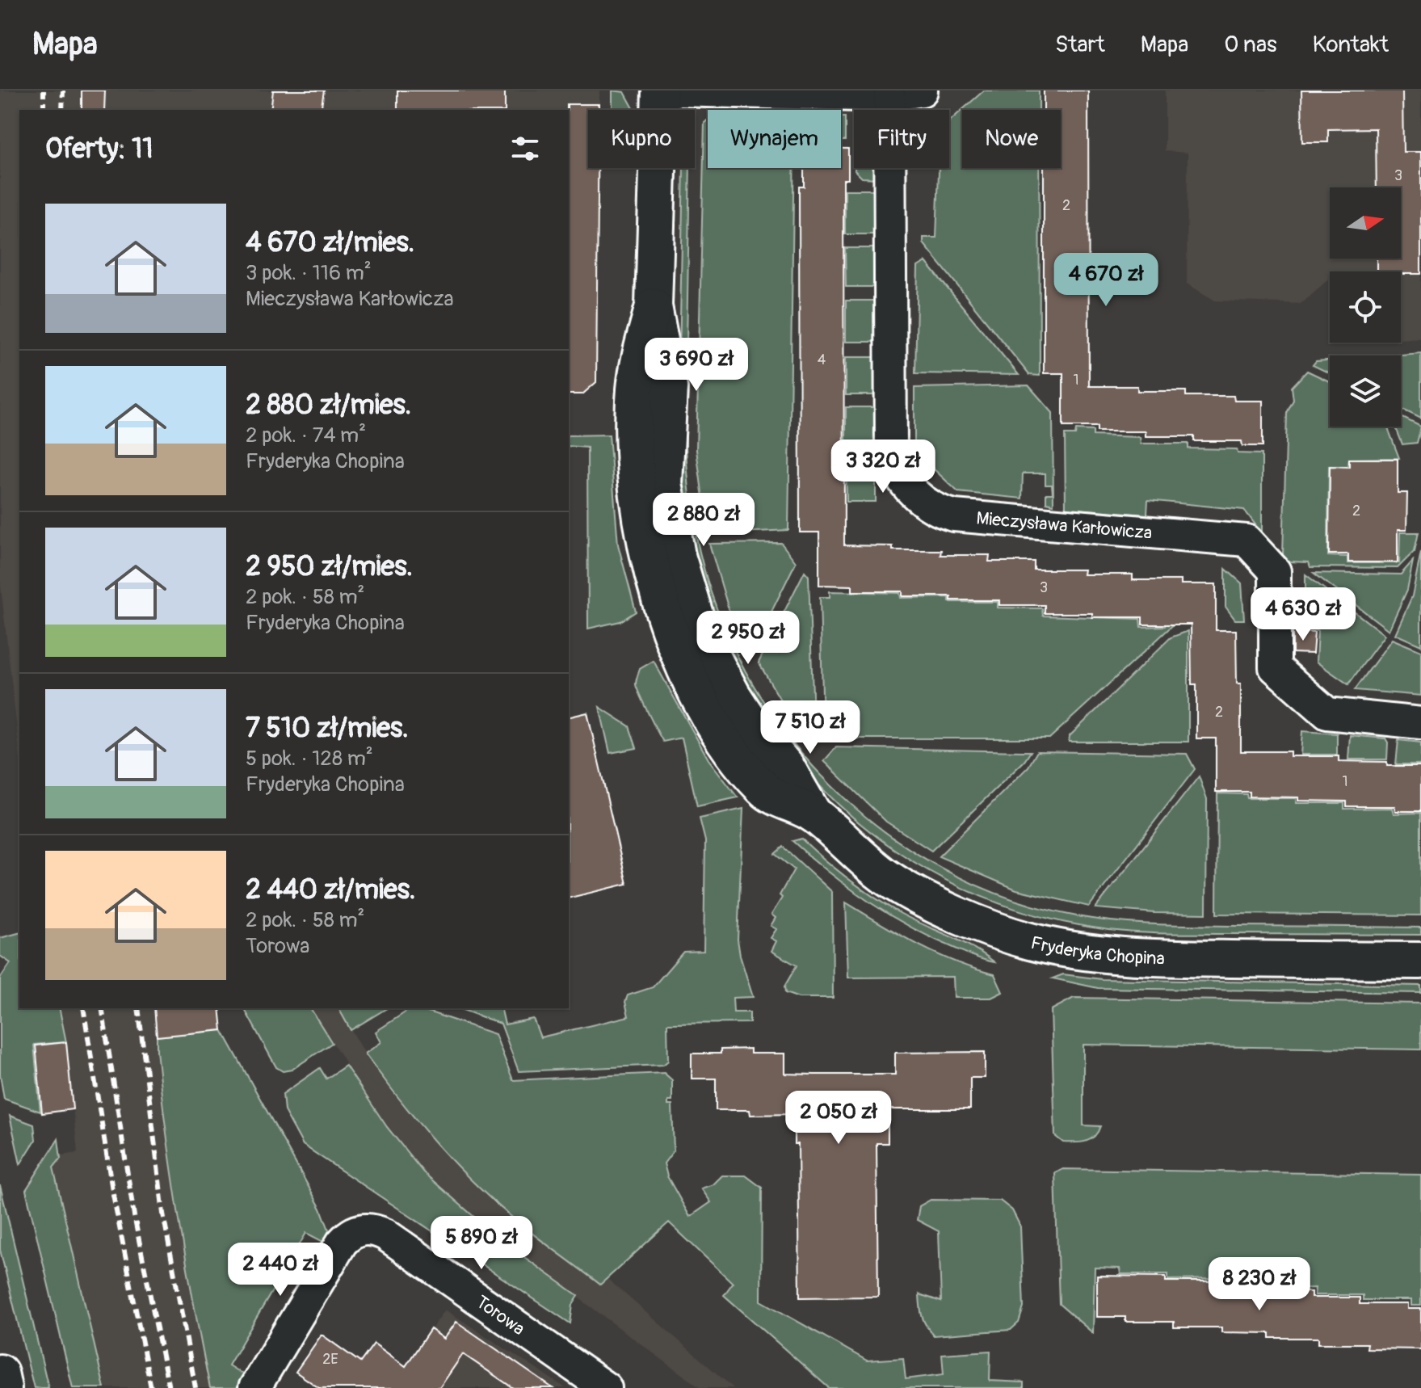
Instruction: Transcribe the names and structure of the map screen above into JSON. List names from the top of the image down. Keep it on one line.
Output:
{"streets":{"street":["Mieczysława Karłowicza","Fryderyka Chopina","Torowa"]},"house_numbers":["3","2","4","1","2","3","2","1","2E"],"north":"right","page":{"header":"Mapa","nav":["Start","Mapa","O nas","Kontakt"],"chip":["Kupno","Wynajem","Filtry","Nowe"],"heading":"Oferty: 11","list":[{"name":"4 670 zł/mies.","note":"3 pok. · 116 m² · Mieczysława Karłowicza"},{"name":"2 880 zł/mies.","note":"2 pok. · 74 m² · Fryderyka Chopina"},{"name":"2 950 zł/mies.","note":"2 pok. · 58 m² · Fryderyka Chopina"},{"name":"7 510 zł/mies.","note":"5 pok. · 128 m² · Fryderyka Chopina"},{"name":"2 440 zł/mies.","note":"2 pok. · 58 m² · Torowa"}],"price":["4 670 zł","3 690 zł","3 320 zł","2 880 zł","4 630 zł","2 950 zł","7 510 zł","2 050 zł","5 890 zł","2 440 zł","8 230 zł"]}}
